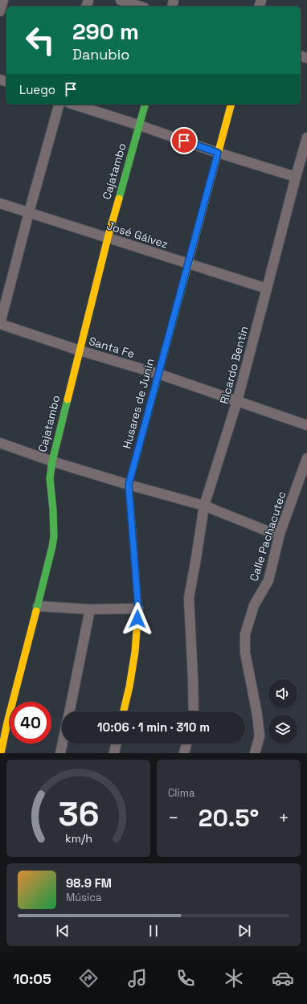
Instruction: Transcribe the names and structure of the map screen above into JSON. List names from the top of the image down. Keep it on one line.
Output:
{"streets":{"street":["Cajatambo","José Gálvez","Santa Fe","Ricardo Bentín","Husares de Junin","Calle Pachacutec"]},"crossings":[["Cajatambo","José Gálvez"],["Cajatambo","Santa Fe"],["José Gálvez","Ricardo Bentín"],["José Gálvez","Husares de Junin"],["Santa Fe","Ricardo Bentín"],["Santa Fe","Husares de Junin"]],"page":{"turn":["290 m","Danubio"],"then":"Luego","limit":"40","trip":"10:06 · 1 min · 310 m","tile":"Clima","heat":["−","20.5°","+"],"song":["98.9 FM","Música"],"tabs":"10:05","gauge":["36","km/h"]}}
